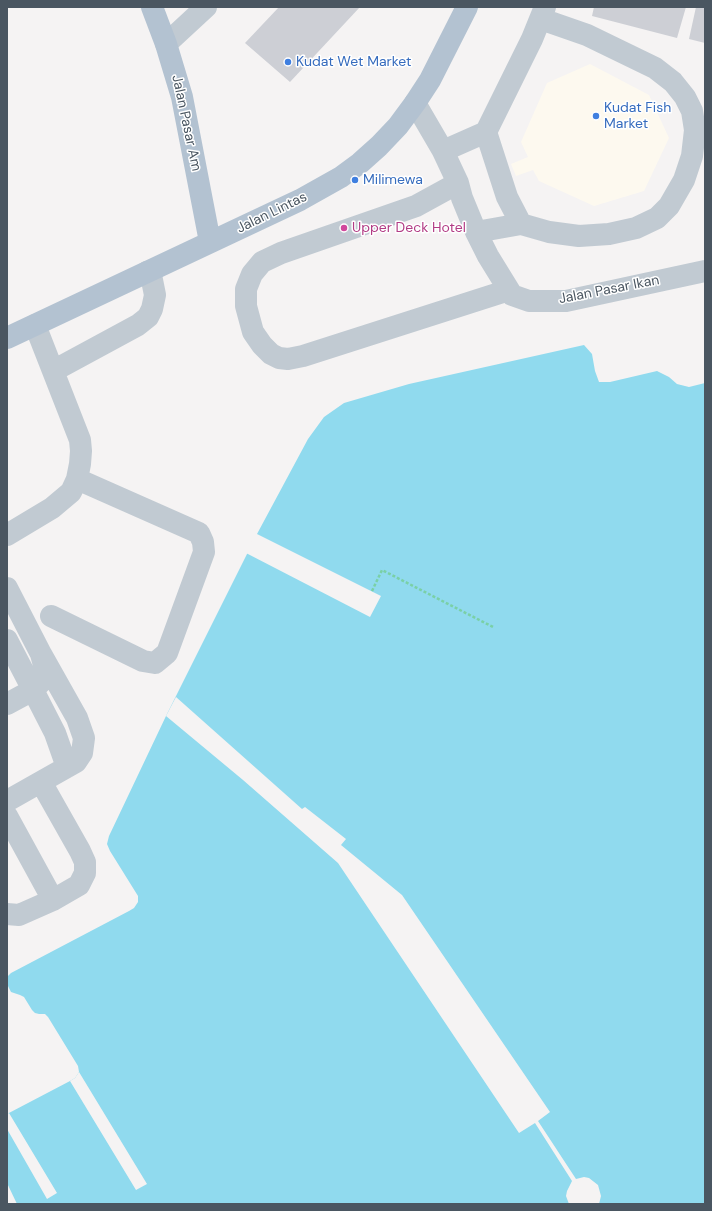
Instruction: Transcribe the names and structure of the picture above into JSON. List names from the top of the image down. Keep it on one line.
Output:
{"streets":{"main road":["Jalan Pasar Am","Jalan Lintas"],"street":["Jalan Pasar Ikan"]},"crossings":[["Jalan Pasar Am","Jalan Lintas"],["Jalan Lintas","Jalan Pasar Ikan"]],"places":["Kudat Wet Market","Kudat Fish Market","Milimewa","Upper Deck Hotel"]}
